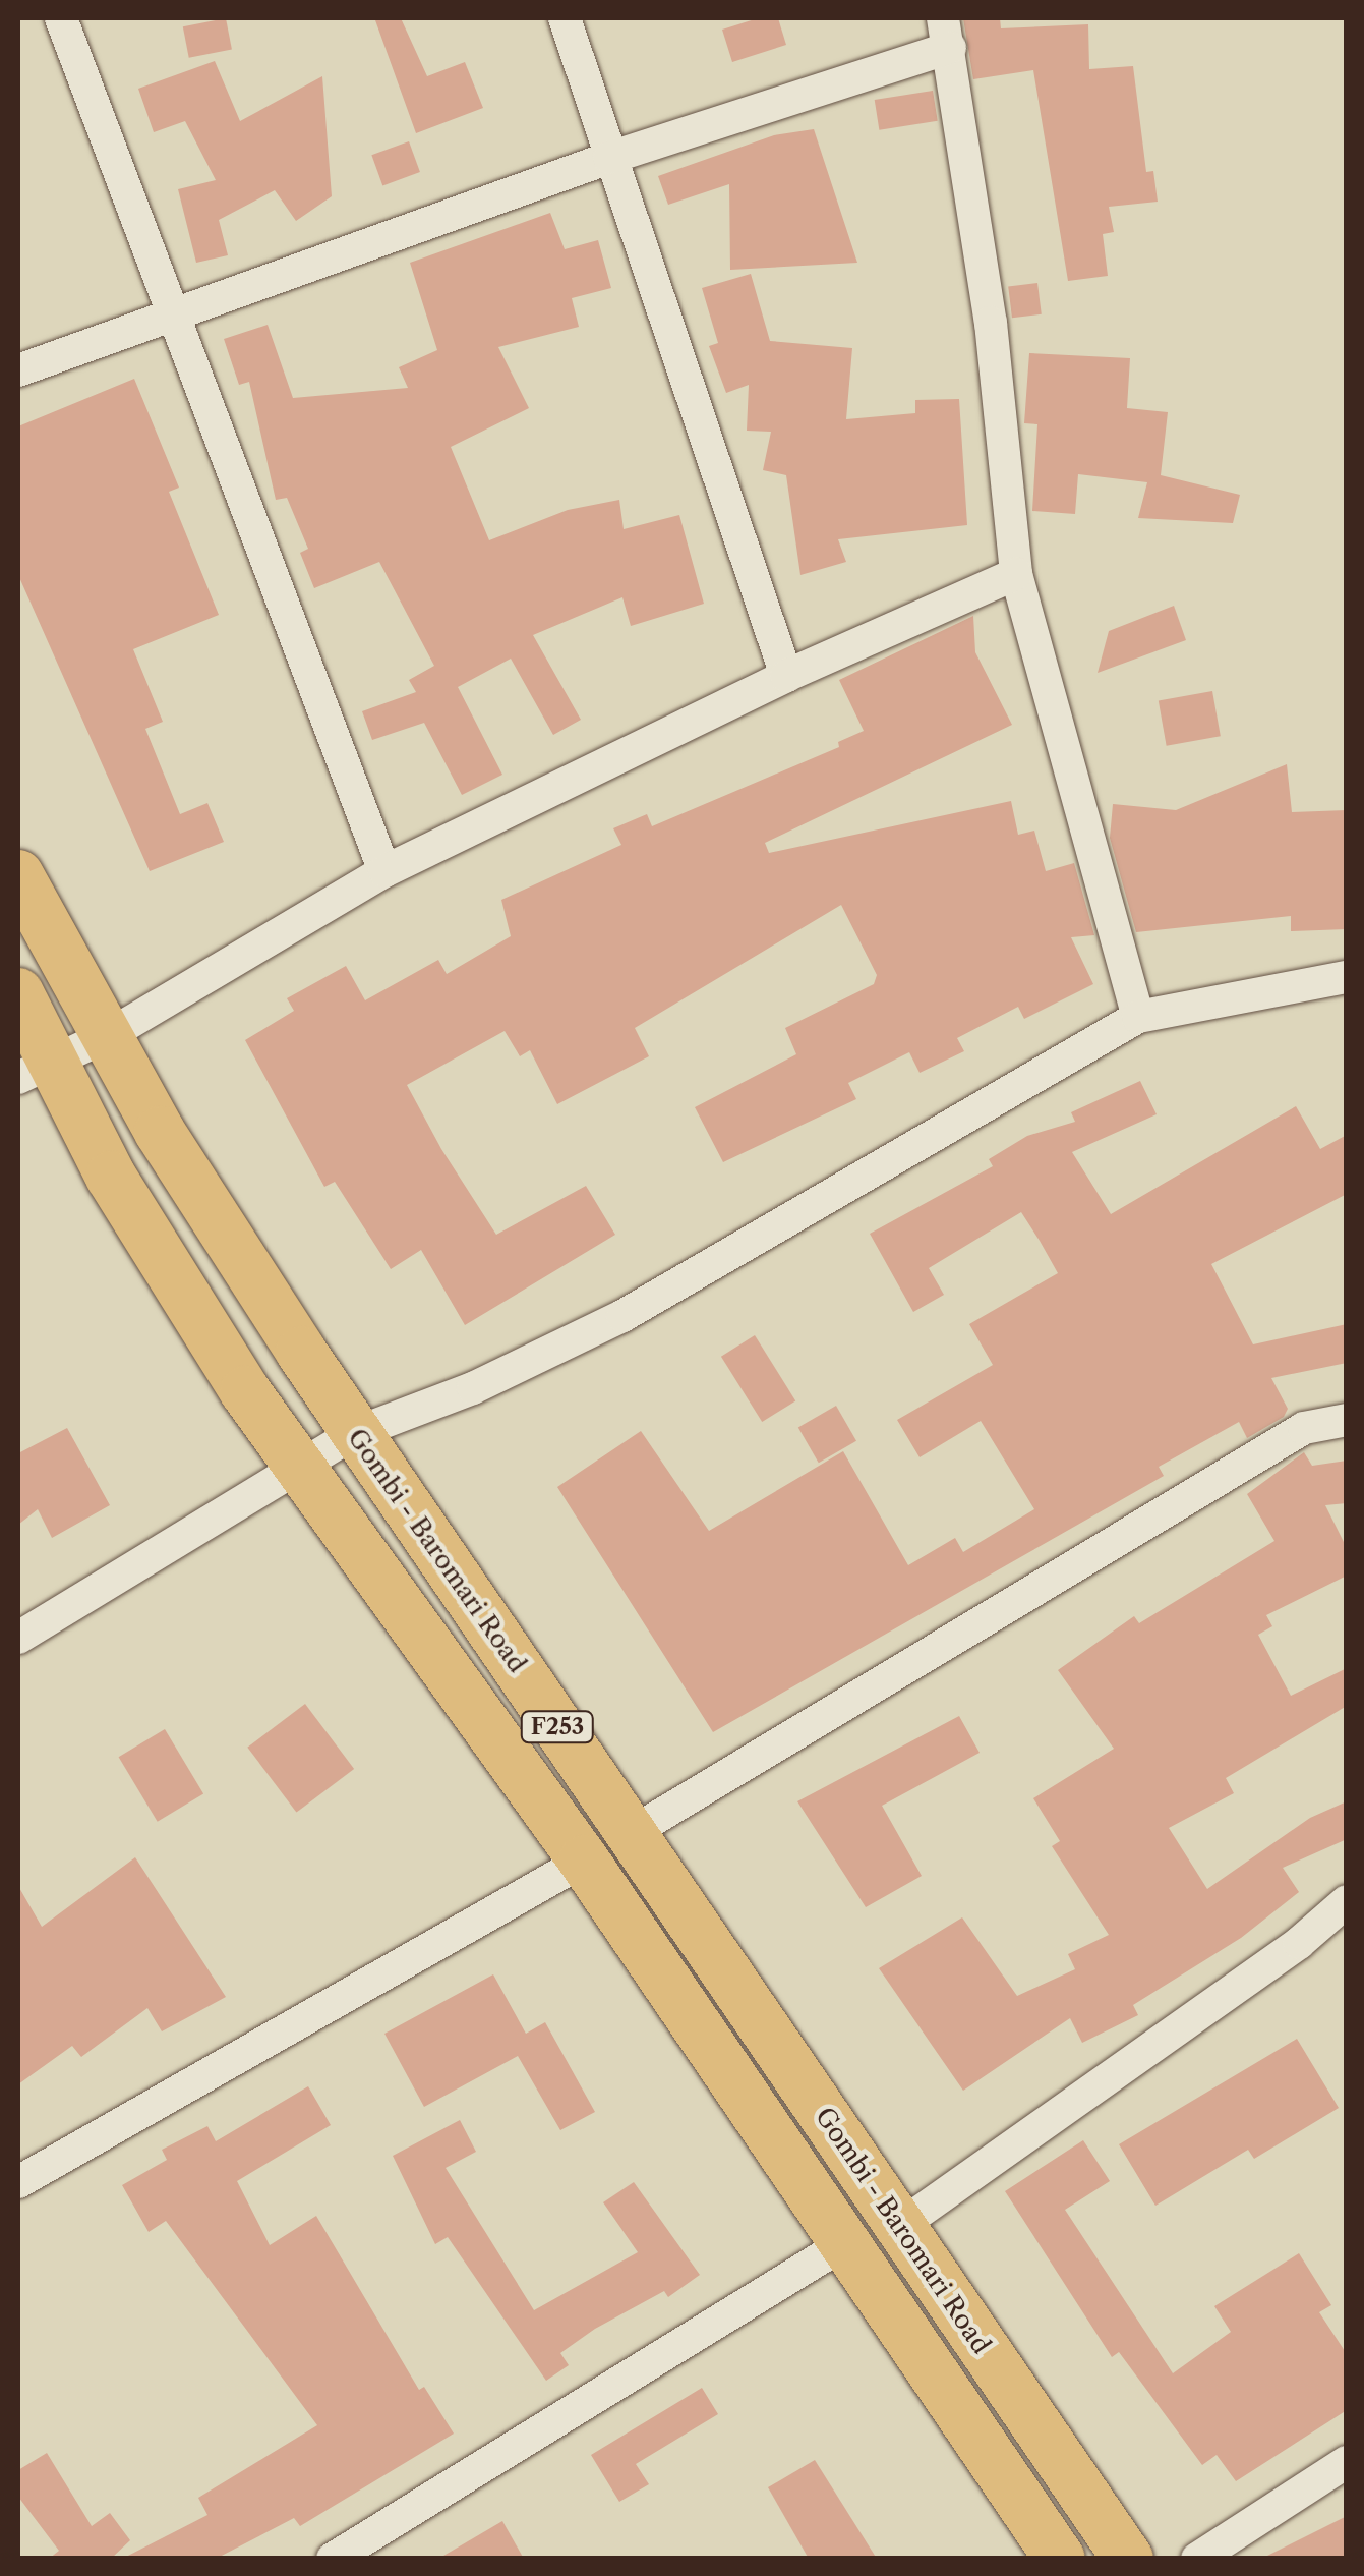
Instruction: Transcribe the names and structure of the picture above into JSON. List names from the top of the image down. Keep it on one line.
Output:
{"streets":{"main road":["Gombi - Baromari Road","F253"]}}
